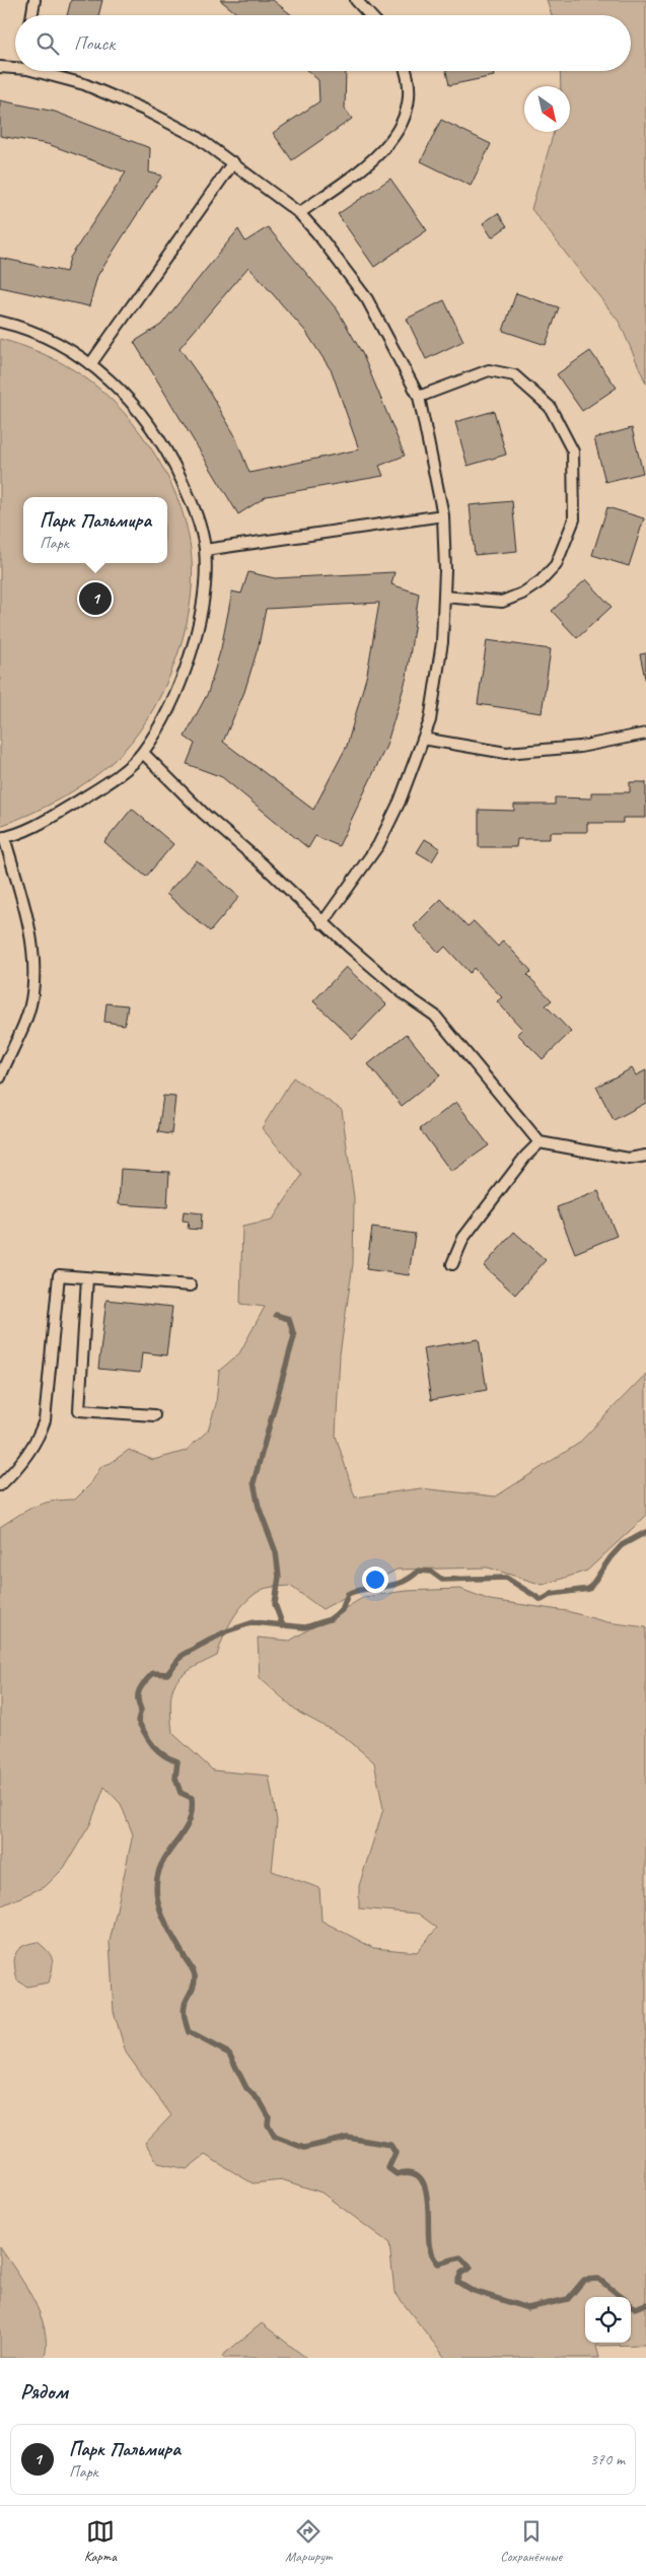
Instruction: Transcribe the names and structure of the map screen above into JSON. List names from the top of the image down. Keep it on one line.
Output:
{"north":"bottom right","page":{"search":"Поиск","popup":["Парк Пальмира","Парк"],"pins":"1","heading":"Рядом","list":[{"mark":"1","name":"Парк Пальмира","note":"Парк","value":"370 m"}],"nav":["Карта","Маршрут","Сохранённые"]}}
